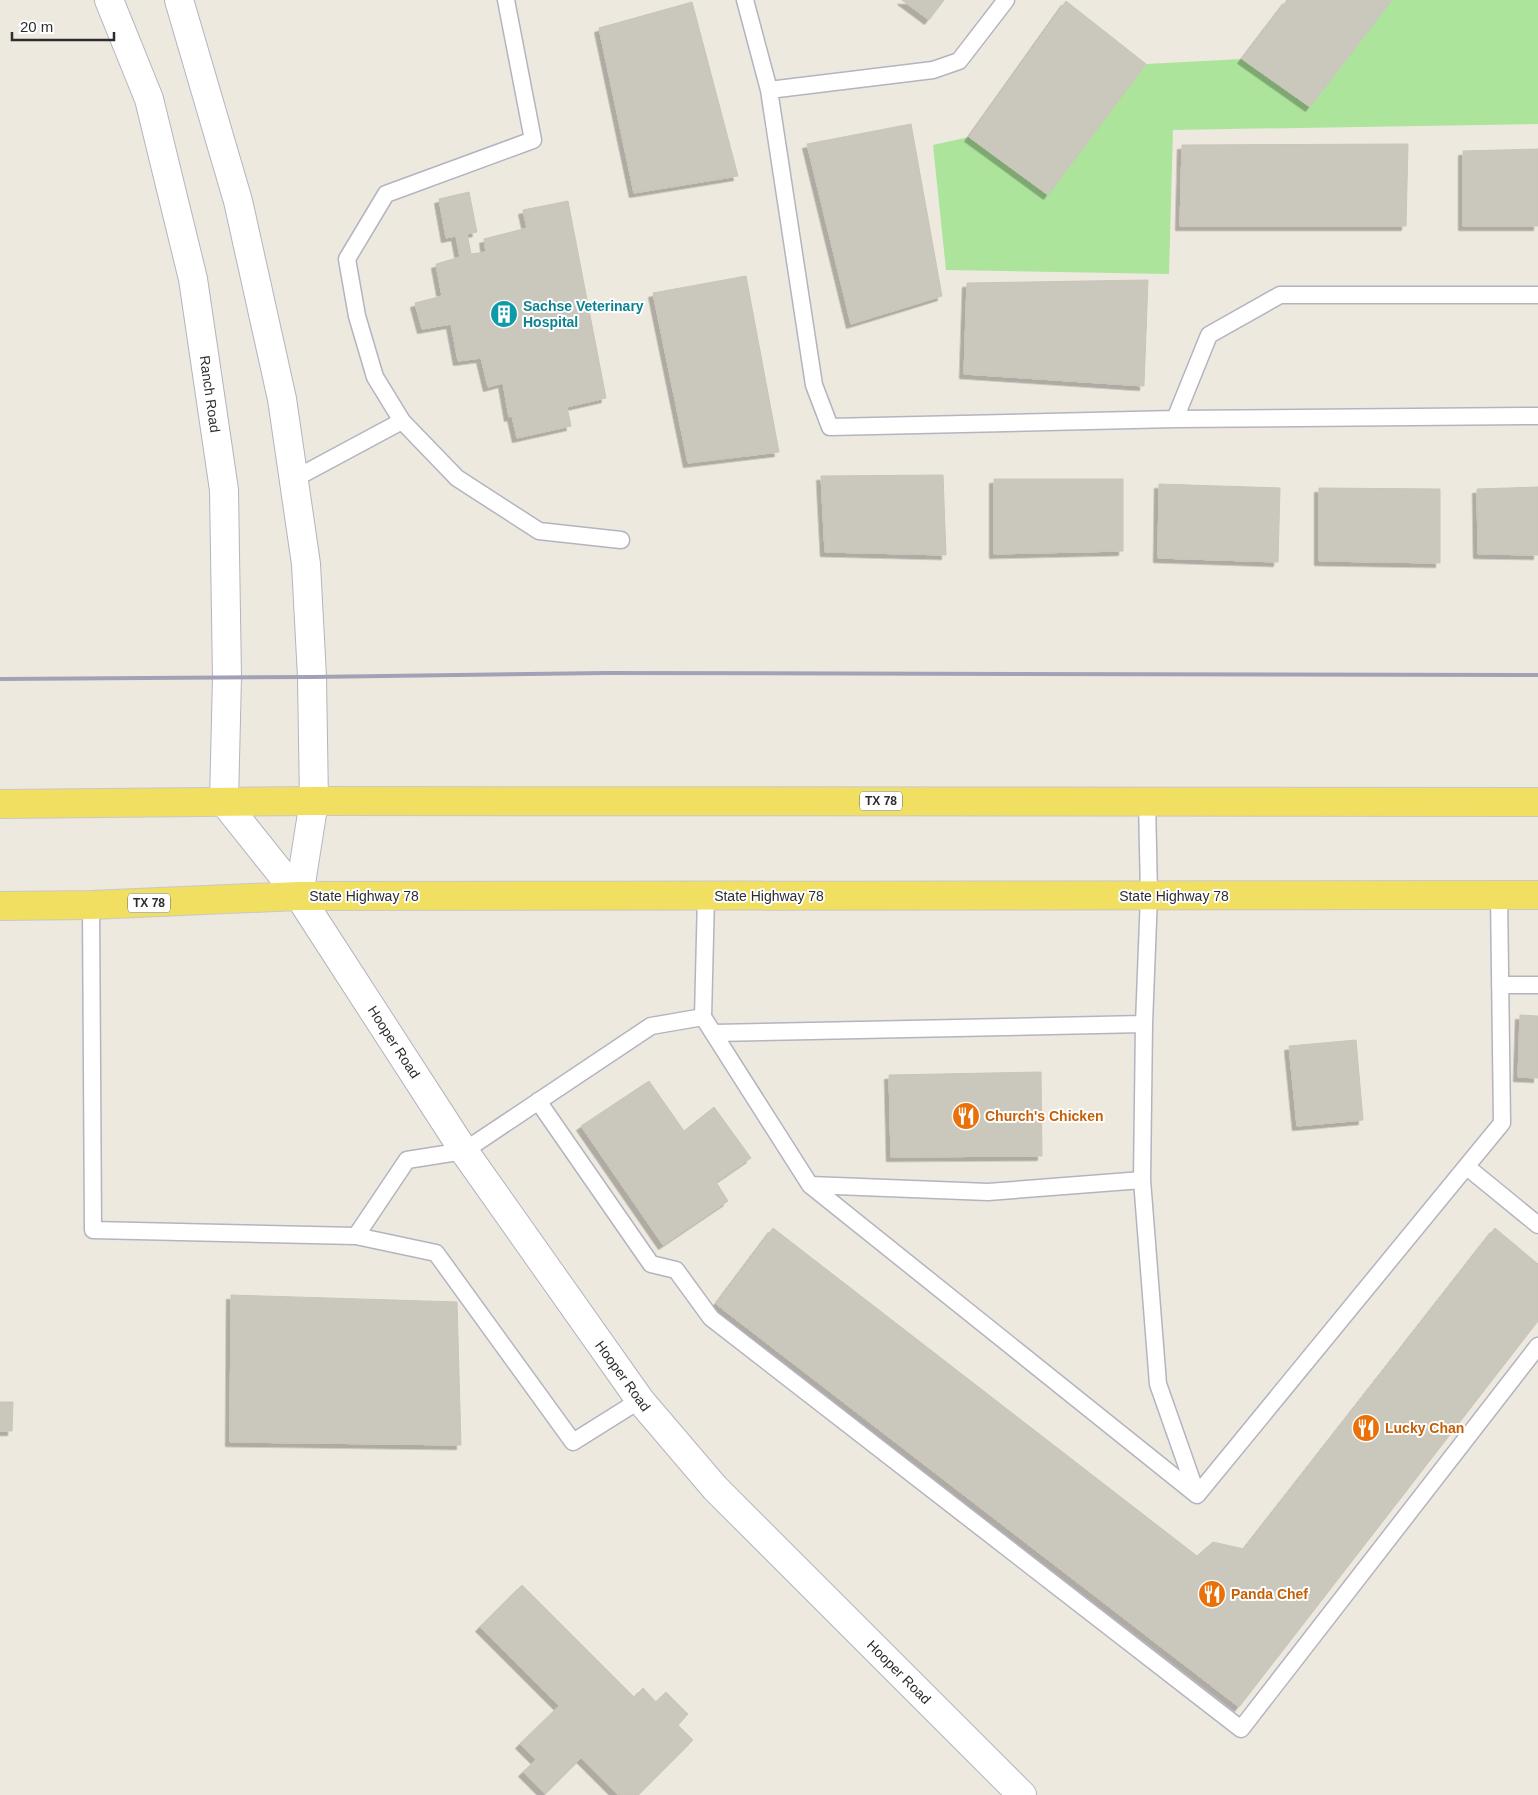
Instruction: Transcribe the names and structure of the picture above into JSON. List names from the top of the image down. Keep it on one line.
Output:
{"streets":{"main road":["Ranch Road","TX 78","State Highway 78","Hooper Road"]},"crossings":[["Ranch Road","TX 78"],["Ranch Road","Hooper Road"],["TX 78","Hooper Road"],["State Highway 78","Hooper Road"]],"places":{"building":["Sachse Veterinary Hospital"],"restaurant":["Church's Chicken","Lucky Chan","Panda Chef"]},"scale_bar":"20 m"}
